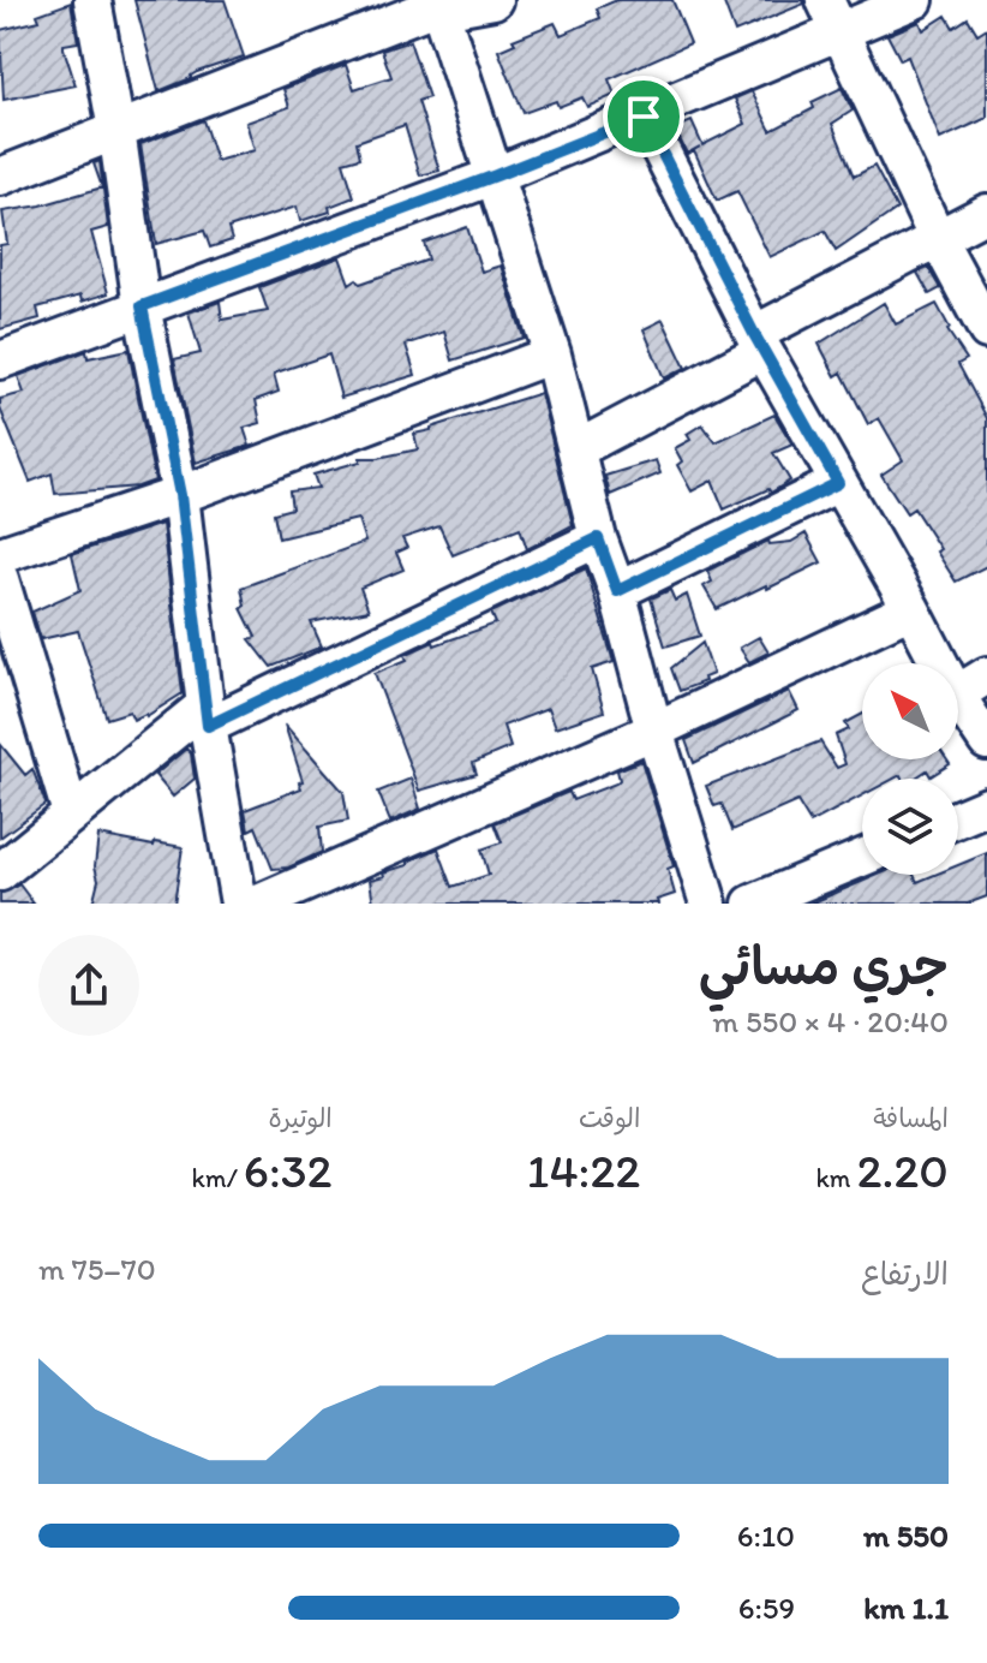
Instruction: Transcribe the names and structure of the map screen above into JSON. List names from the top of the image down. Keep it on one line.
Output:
{"north":"top left","page":{"heading":["جري مسائي","20:40 · 4 × 550 m"],"stats":[["المسافة","2.20 km"],["الوقت","14:22"],["الوتيرة","6:32 /km"]],"chart":["الارتفاع","70–75 m"],"list":[{"name":"550 m","note":"6:10"},{"name":"1.1 km","note":"6:59"}]}}
